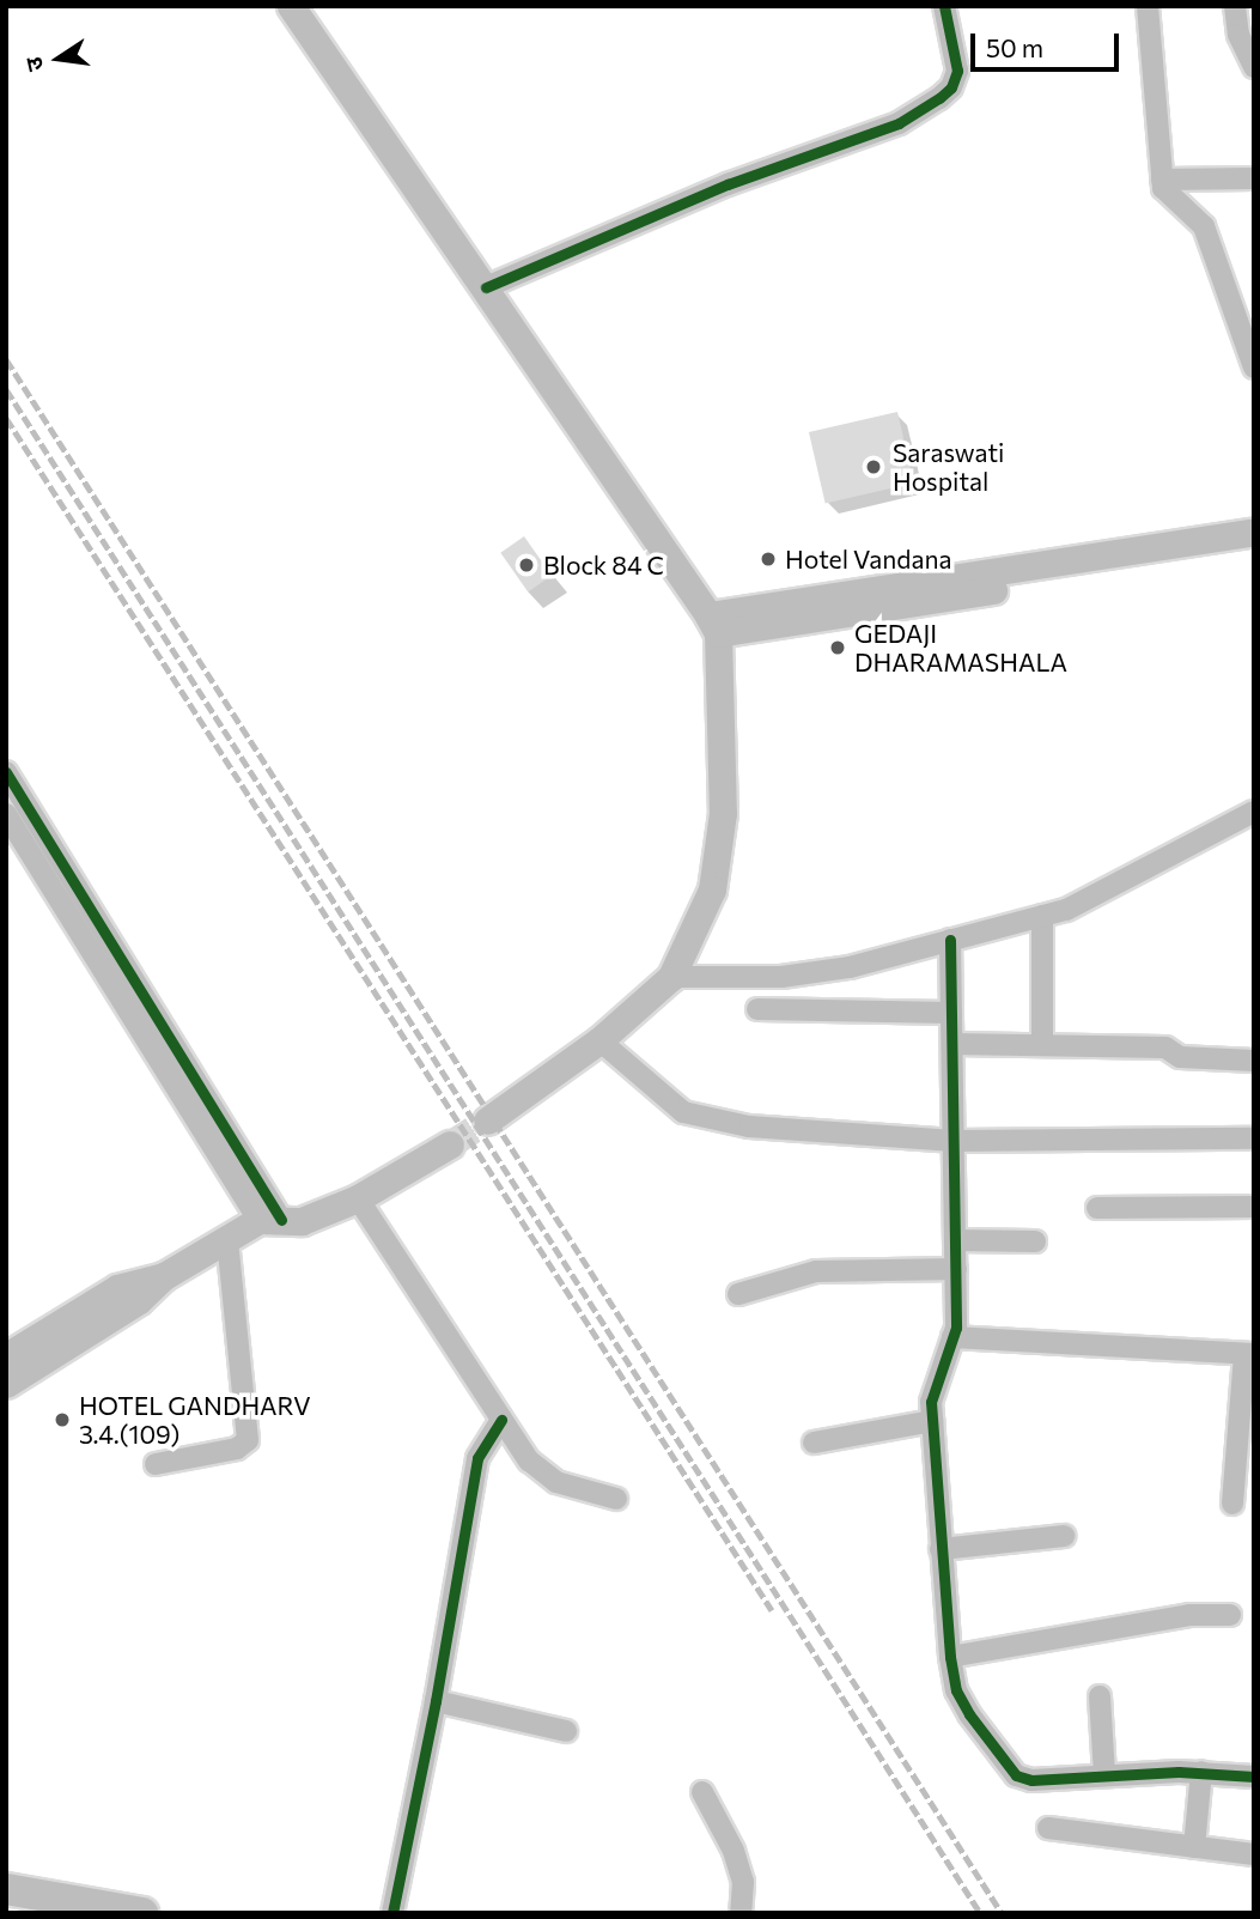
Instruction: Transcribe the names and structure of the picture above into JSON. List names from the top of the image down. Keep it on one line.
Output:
{"places":["Saraswati Hospital","Hotel Vandana","Block 84 C","GEDAJI DHARAMASHALA","HOTEL GANDHARV 3.4.(109)"],"scale_bar":"50 m","north":"left"}
